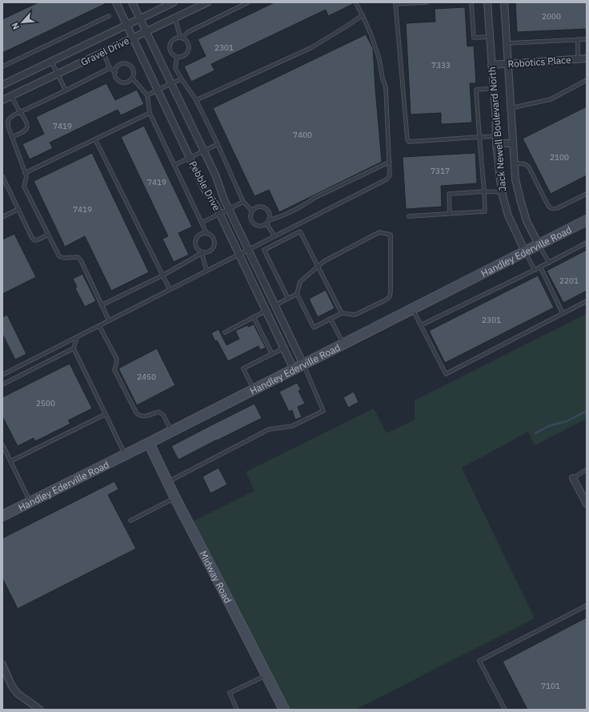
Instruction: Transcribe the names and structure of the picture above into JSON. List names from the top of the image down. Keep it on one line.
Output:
{"streets":{"main road":["Handley Ederville Road","Midway Road"],"street":["Gravel Drive","Robotics Place","Jack Newell Boulevard North","Pebble Drive"]},"crossings":[["Gravel Drive","Pebble Drive"],["Robotics Place","Jack Newell Boulevard North"],["Jack Newell Boulevard North","Handley Ederville Road"],["Pebble Drive","Handley Ederville Road"],["Handley Ederville Road","Midway Road"]],"house_numbers":["2000","2301","7333","7419","7400","2100","7317","7419","7419","2201","2301","2450","2500","7101"],"north":"bottom left"}
